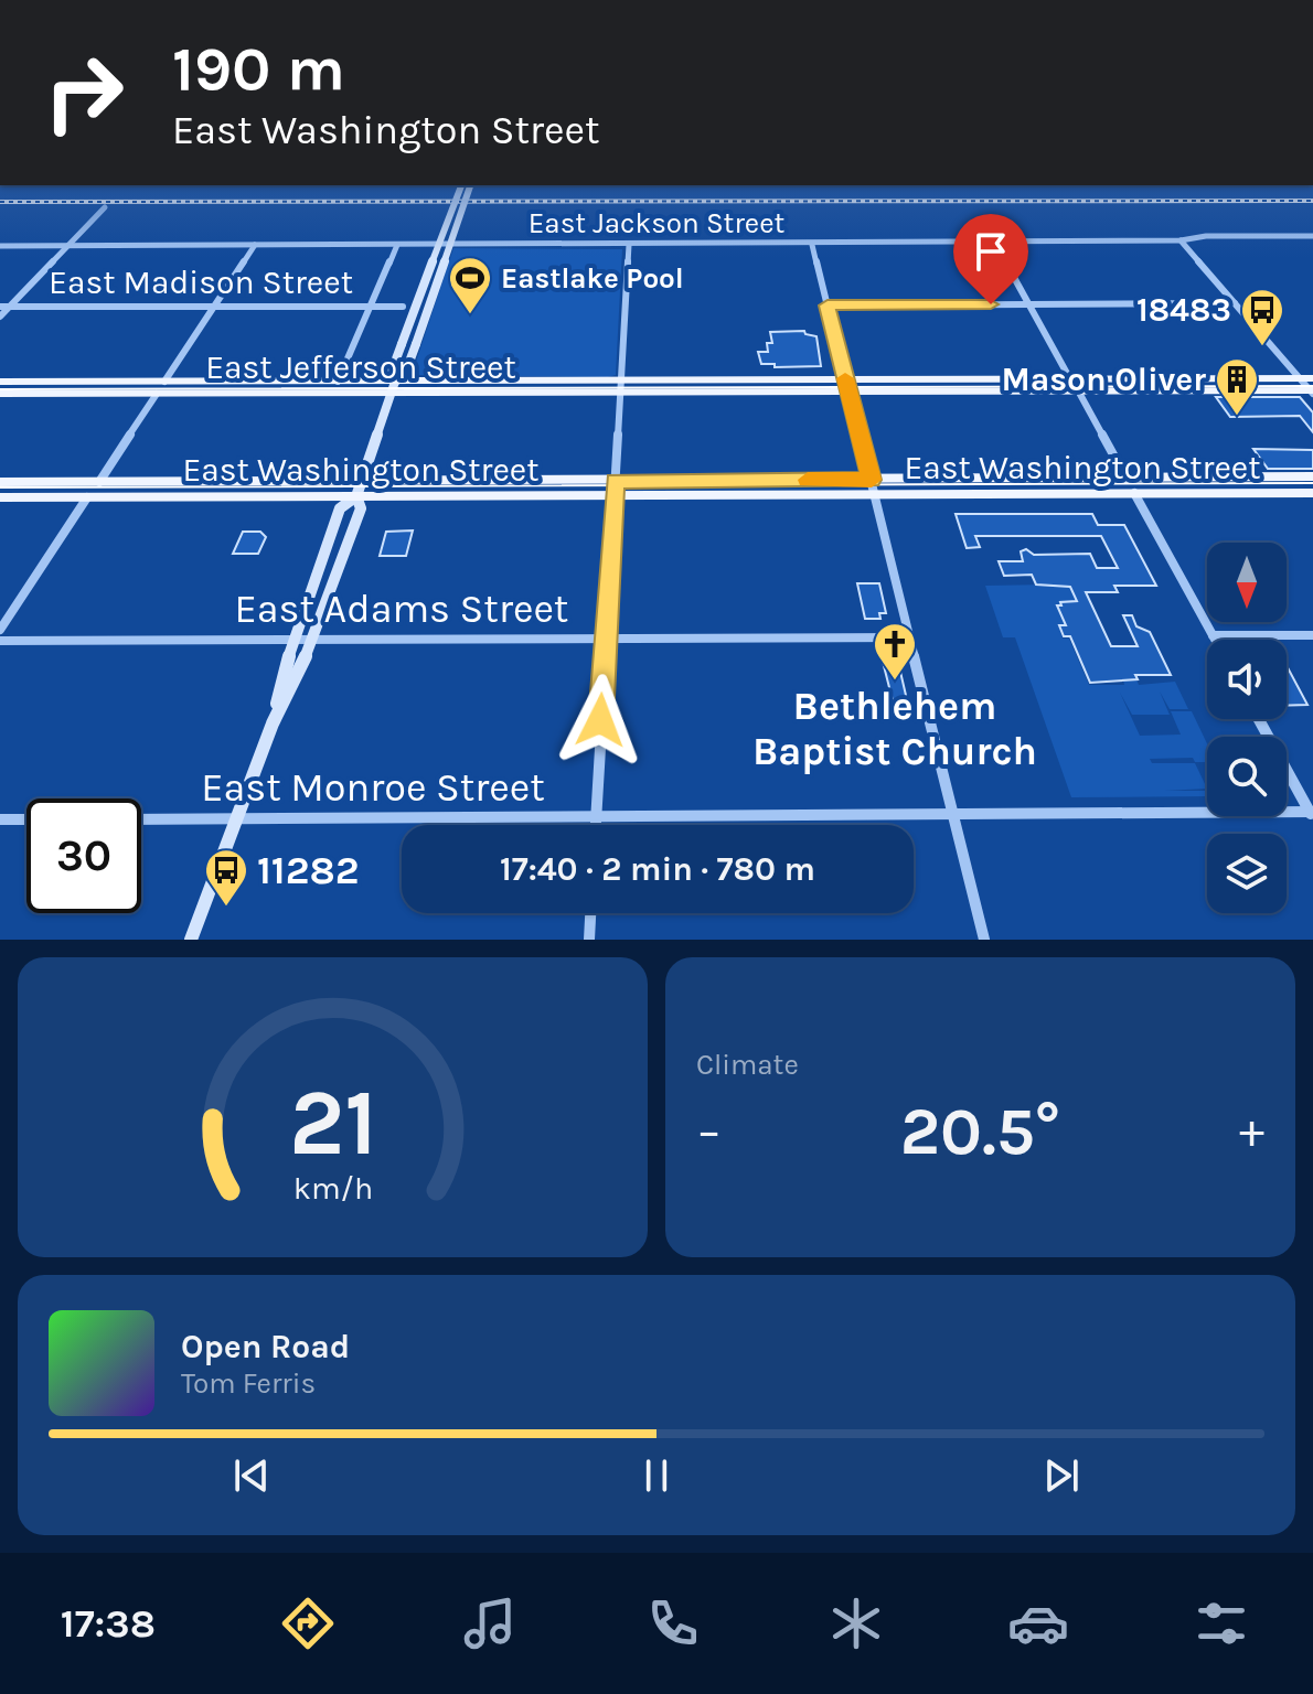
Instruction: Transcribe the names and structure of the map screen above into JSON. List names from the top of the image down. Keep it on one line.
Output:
{"streets":{"main road":["East Jefferson Street","East Washington Street"],"street":["East Jackson Street","East Madison Street","East Adams Street","East Monroe Street"]},"places":{"sports":["Eastlake Pool"],"bus stop":["18483","11282"],"building":["Mason Oliver"],"church":["Bethlehem Baptist Church"]},"north":"bottom","page":{"turn":["190 m","East Washington Street"],"limit":"30","trip":"17:40 · 2 min · 780 m","tile":"Climate","heat":["−","20.5°","+"],"song":["Open Road","Tom Ferris"],"tabs":"17:38","gauge":["21","km/h"]}}
